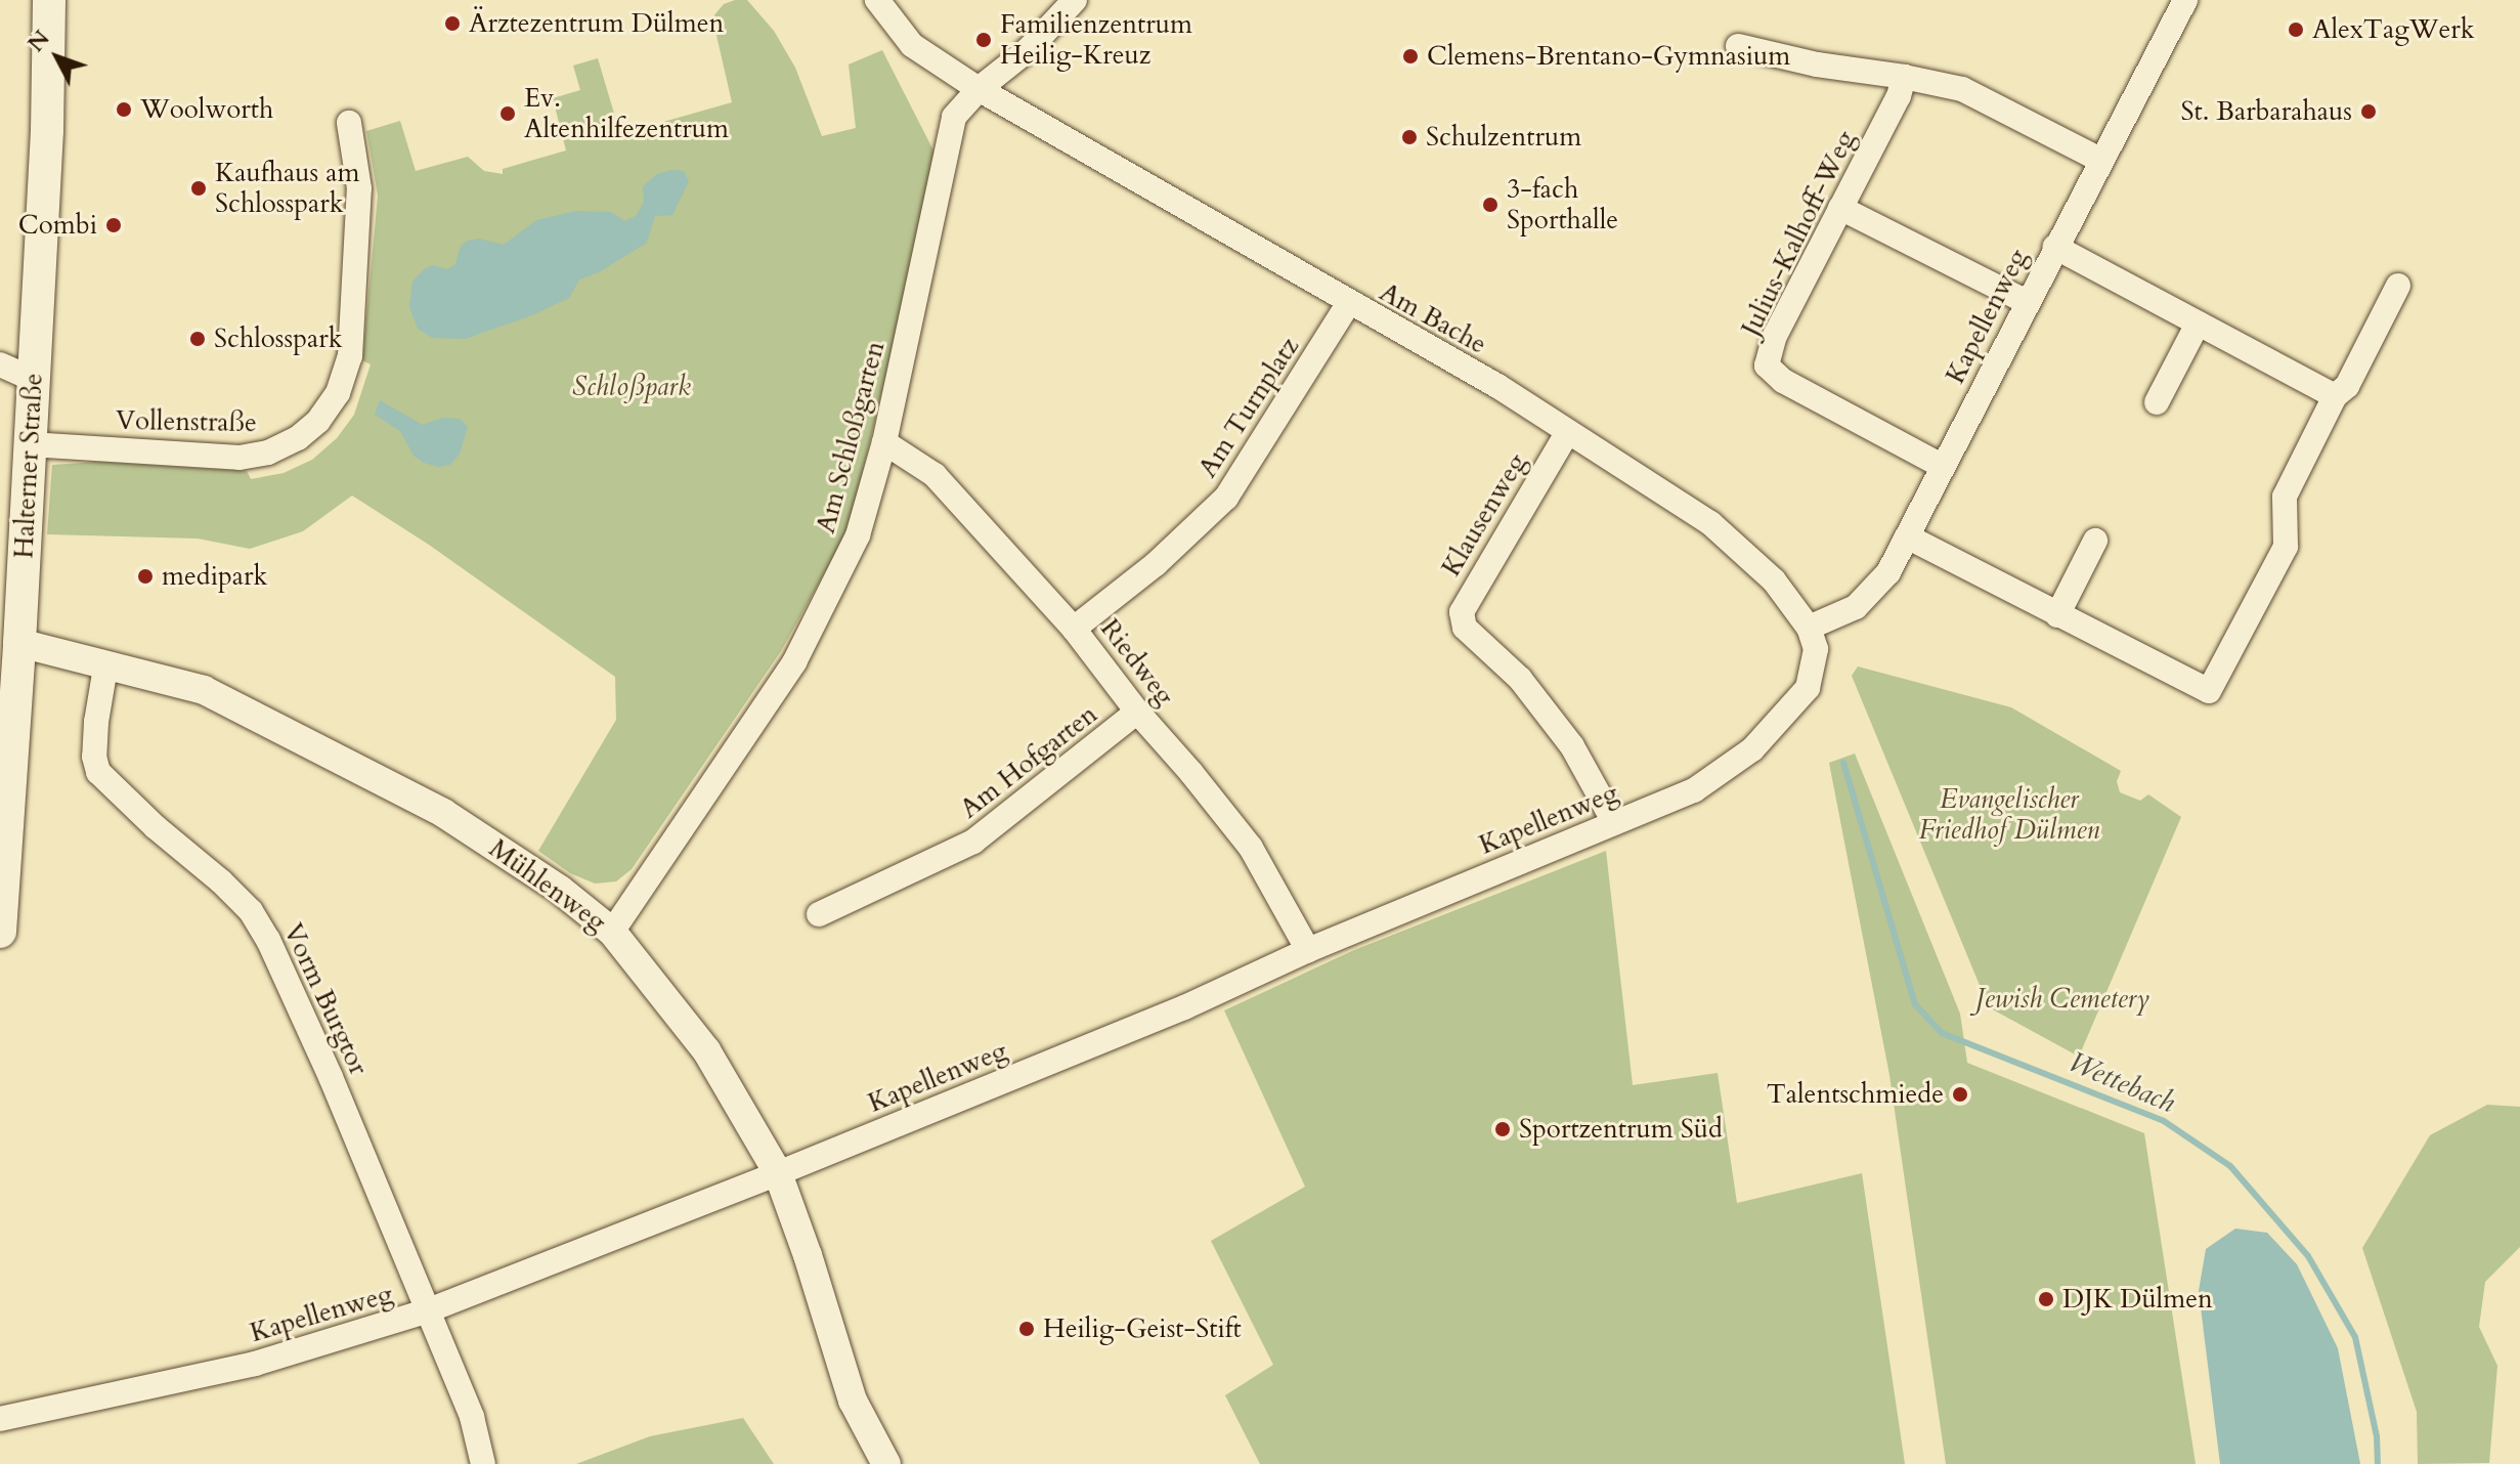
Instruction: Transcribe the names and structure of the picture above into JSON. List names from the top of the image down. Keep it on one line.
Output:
{"streets":{"main road":["Halterner Straße"],"street":["Julius-Kalhoff-Weg","Kapellenweg","Am Bache","Am Turnplatz","Vollenstraße","Am Schloßgarten","Klausenweg","Riedweg","Am Hofgarten","Mühlenweg","Vorm Burgtor"]},"crossings":[["Julius-Kalhoff-Weg","Kapellenweg"],["Kapellenweg","Am Bache"],["Kapellenweg","Klausenweg"],["Kapellenweg","Riedweg"],["Kapellenweg","Mühlenweg"],["Kapellenweg","Vorm Burgtor"],["Am Bache","Am Turnplatz"],["Am Bache","Am Schloßgarten"],["Am Bache","Klausenweg"],["Am Turnplatz","Riedweg"],["Vollenstraße","Halterner Straße"],["Am Schloßgarten","Riedweg"],["Am Schloßgarten","Mühlenweg"],["Halterner Straße","Mühlenweg"],["Riedweg","Am Hofgarten"],["Mühlenweg","Vorm Burgtor"]],"water":["Wettebach"],"parks":["Schloßpark","Evangelischer Friedhof Dülmen","Jewish Cemetery"],"places":["Ärztezentrum Dülmen","AlexTagWerk","Familienzentrum Heilig-Kreuz","Clemens-Brentano-Gymnasium","Woolworth","St. Barbarahaus","Ev. Altenhilfezentrum","Schulzentrum","Kaufhaus am Schlosspark","3-fach Sporthalle","Combi","Schlosspark","medipark","Talentschmiede","Sportzentrum Süd","DJK Dülmen","Heilig-Geist-Stift"],"north":"top left"}
